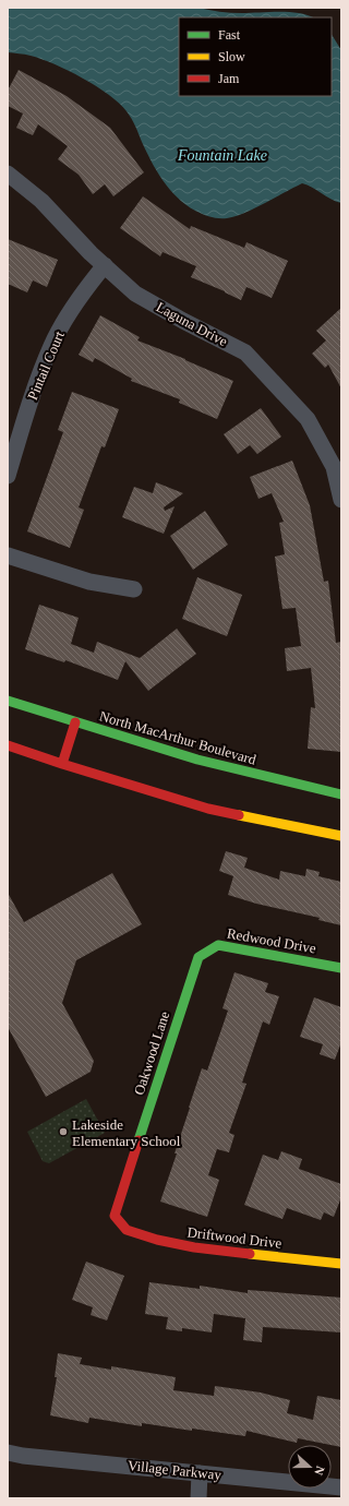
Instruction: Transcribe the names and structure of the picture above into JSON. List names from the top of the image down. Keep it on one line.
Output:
{"streets":{"main road":["North MacArthur Boulevard","Redwood Drive","Oakwood Lane","Driftwood Drive"],"street":["Laguna Drive","Pintail Court","Village Parkway"]},"crossings":[["Laguna Drive","Pintail Court"],["Redwood Drive","Oakwood Lane"],["Oakwood Lane","Driftwood Drive"]],"water":["Fountain Lake"],"places":["Lakeside Elementary School"],"legend":["Fast","Slow","Jam"],"north":"right"}
